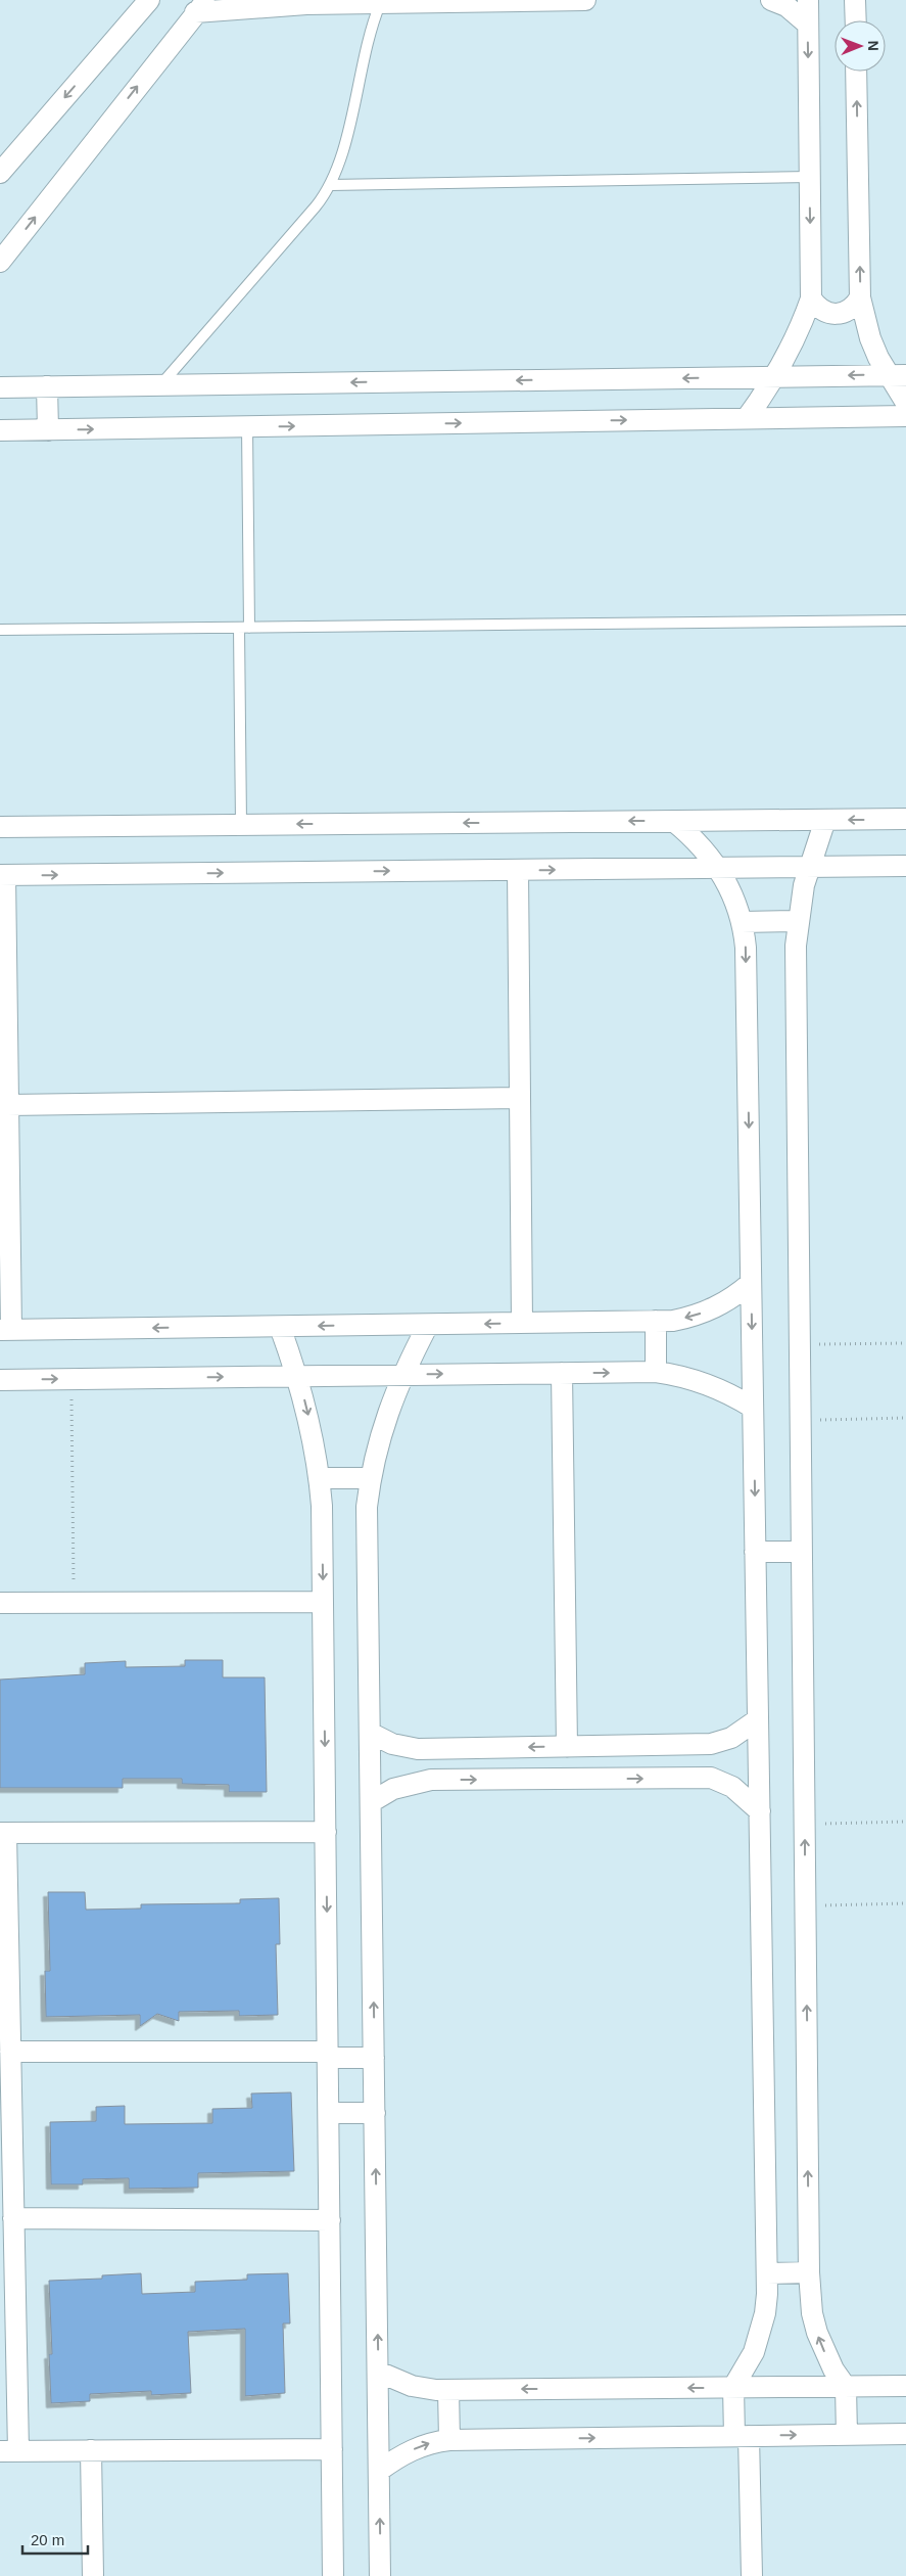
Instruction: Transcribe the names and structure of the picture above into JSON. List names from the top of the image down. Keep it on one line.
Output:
{"scale_bar":"20 m","north":"right"}
